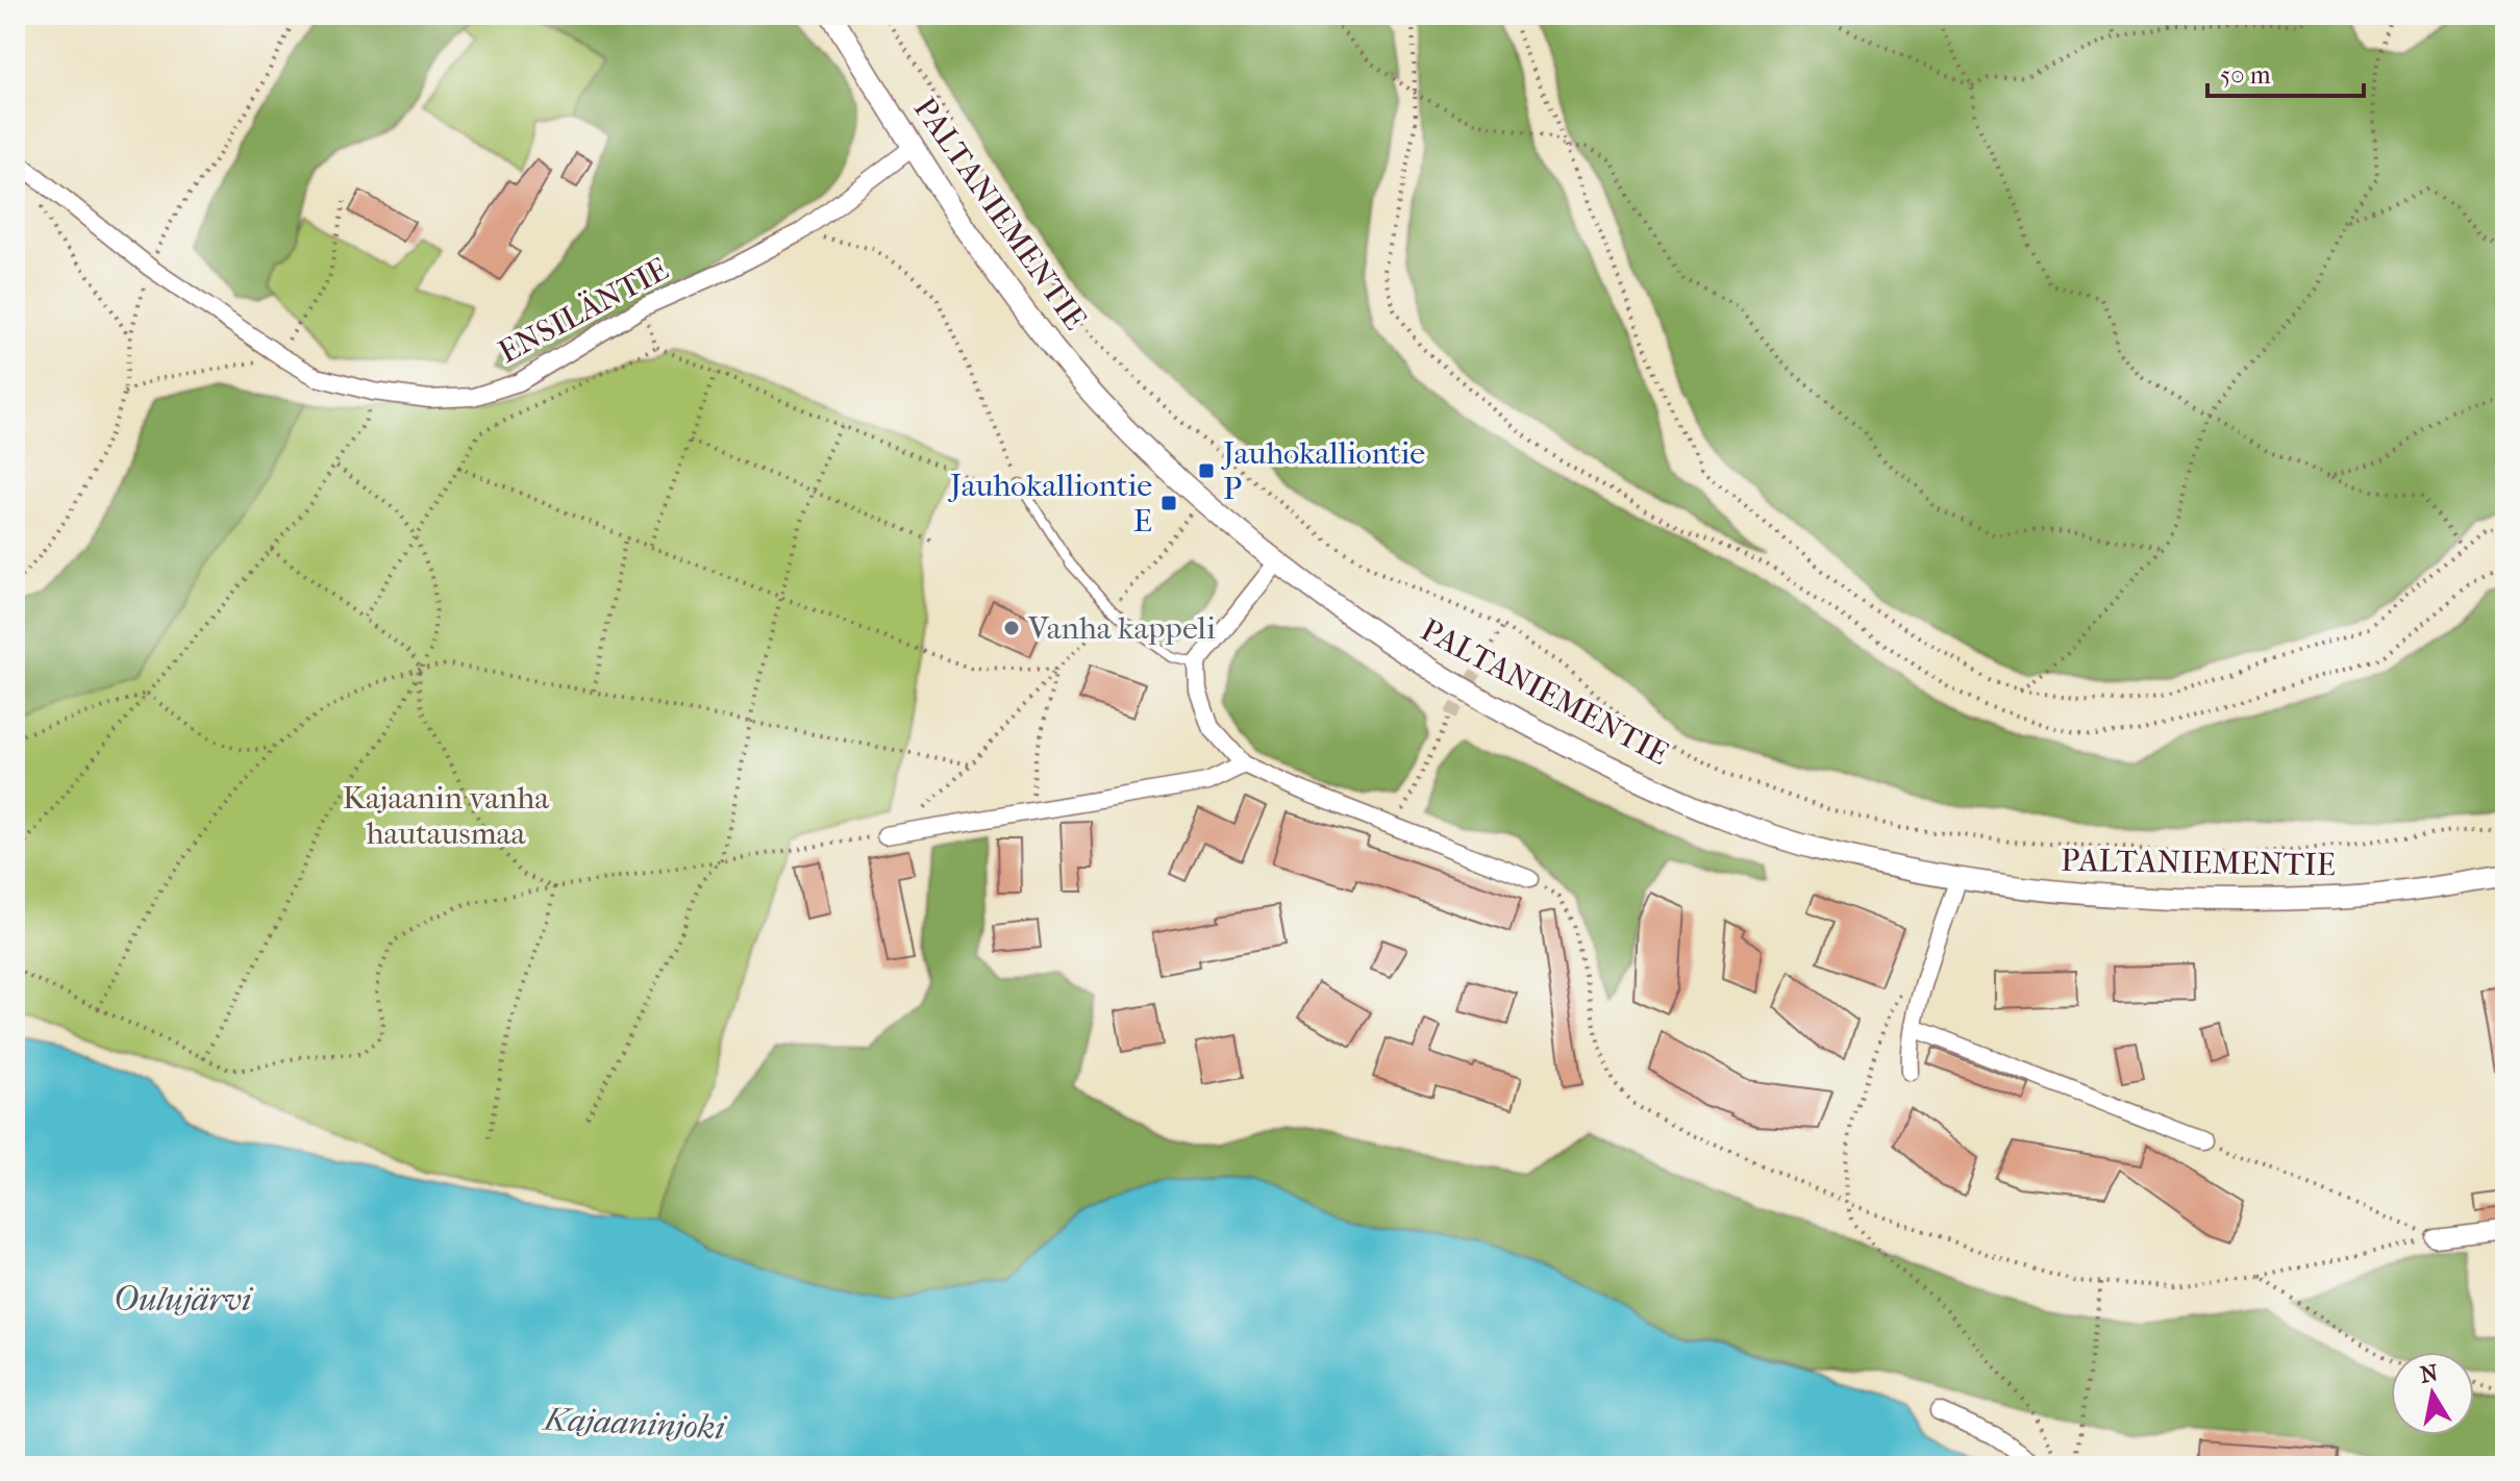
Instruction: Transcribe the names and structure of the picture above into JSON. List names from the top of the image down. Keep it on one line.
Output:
{"streets":{"street":["PALTANIEMENTIE","ENSILÄNTIE"]},"crossings":[["PALTANIEMENTIE","ENSILÄNTIE"]],"water":["Oulujärvi","Kajaaninjoki"],"parks":["Kajaanin vanha hautausmaa"],"places":{"transit":["Jauhokalliontie P","Jauhokalliontie E"],"other":["Vanha kappeli"]},"scale_bar":"50 m","north":"top"}
